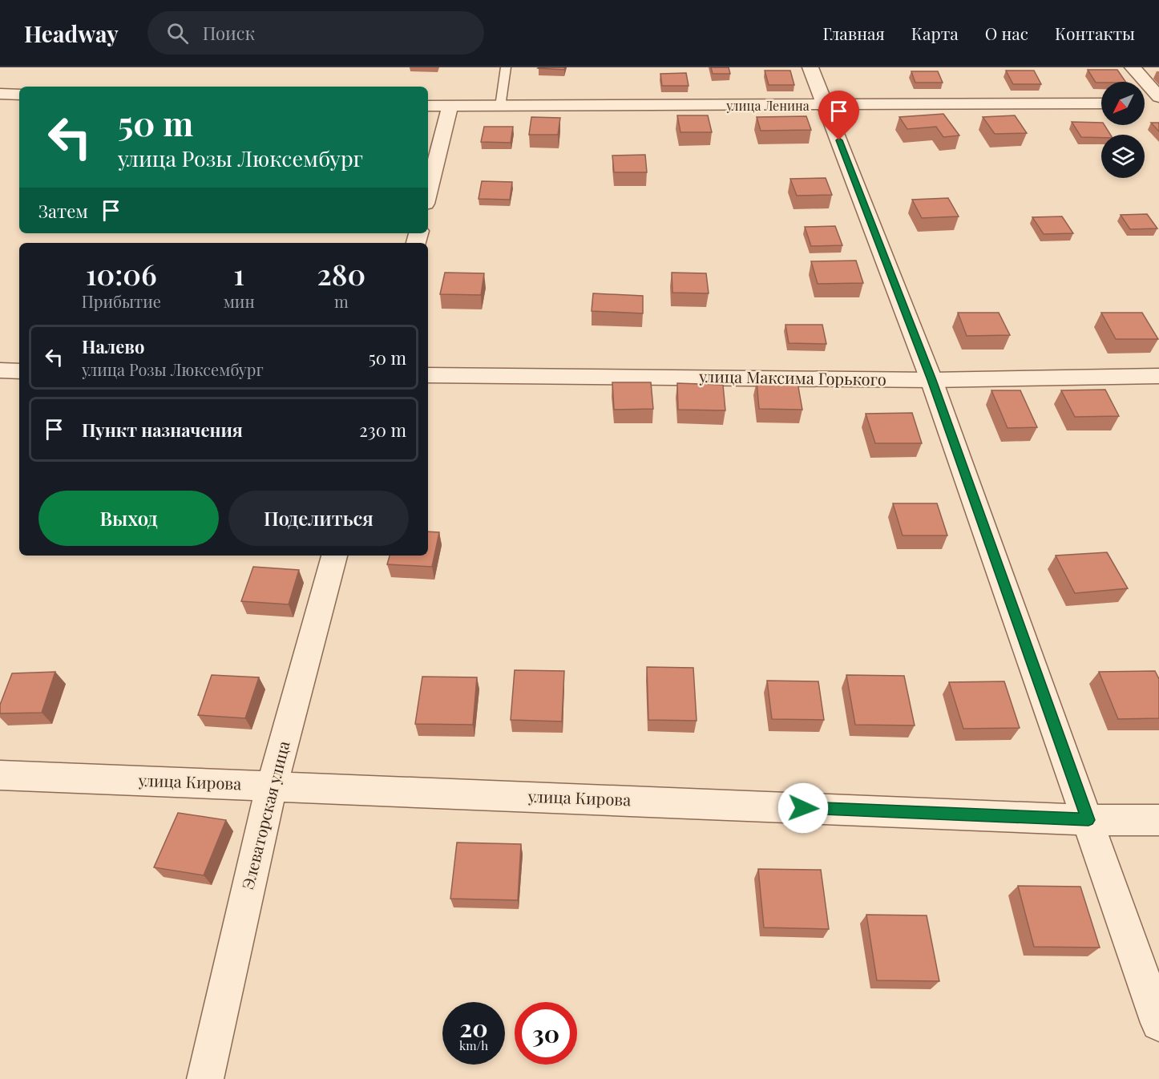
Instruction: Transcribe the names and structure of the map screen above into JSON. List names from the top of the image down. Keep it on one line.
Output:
{"streets":{"street":["улица Ленина","улица Максима Горького","улица Кирова","Элеваторская улица"]},"crossings":[["улица Кирова","Элеваторская улица"]],"north":"bottom left","page":{"header":"Headway","search":"Поиск","nav":["Главная","Карта","О нас","Контакты"],"turn":["50 m","улица Розы Люксембург"],"then":"Затем","eta":["10:06","Прибытие","1","мин","280","m"],"list":[{"name":"Налево","note":"улица Розы Люксембург","value":"50 m"},{"name":"Пункт назначения","value":"230 m"}],"buttons":["Выход","Поделиться"],"speed":"20 km/h","limit":"30"}}
